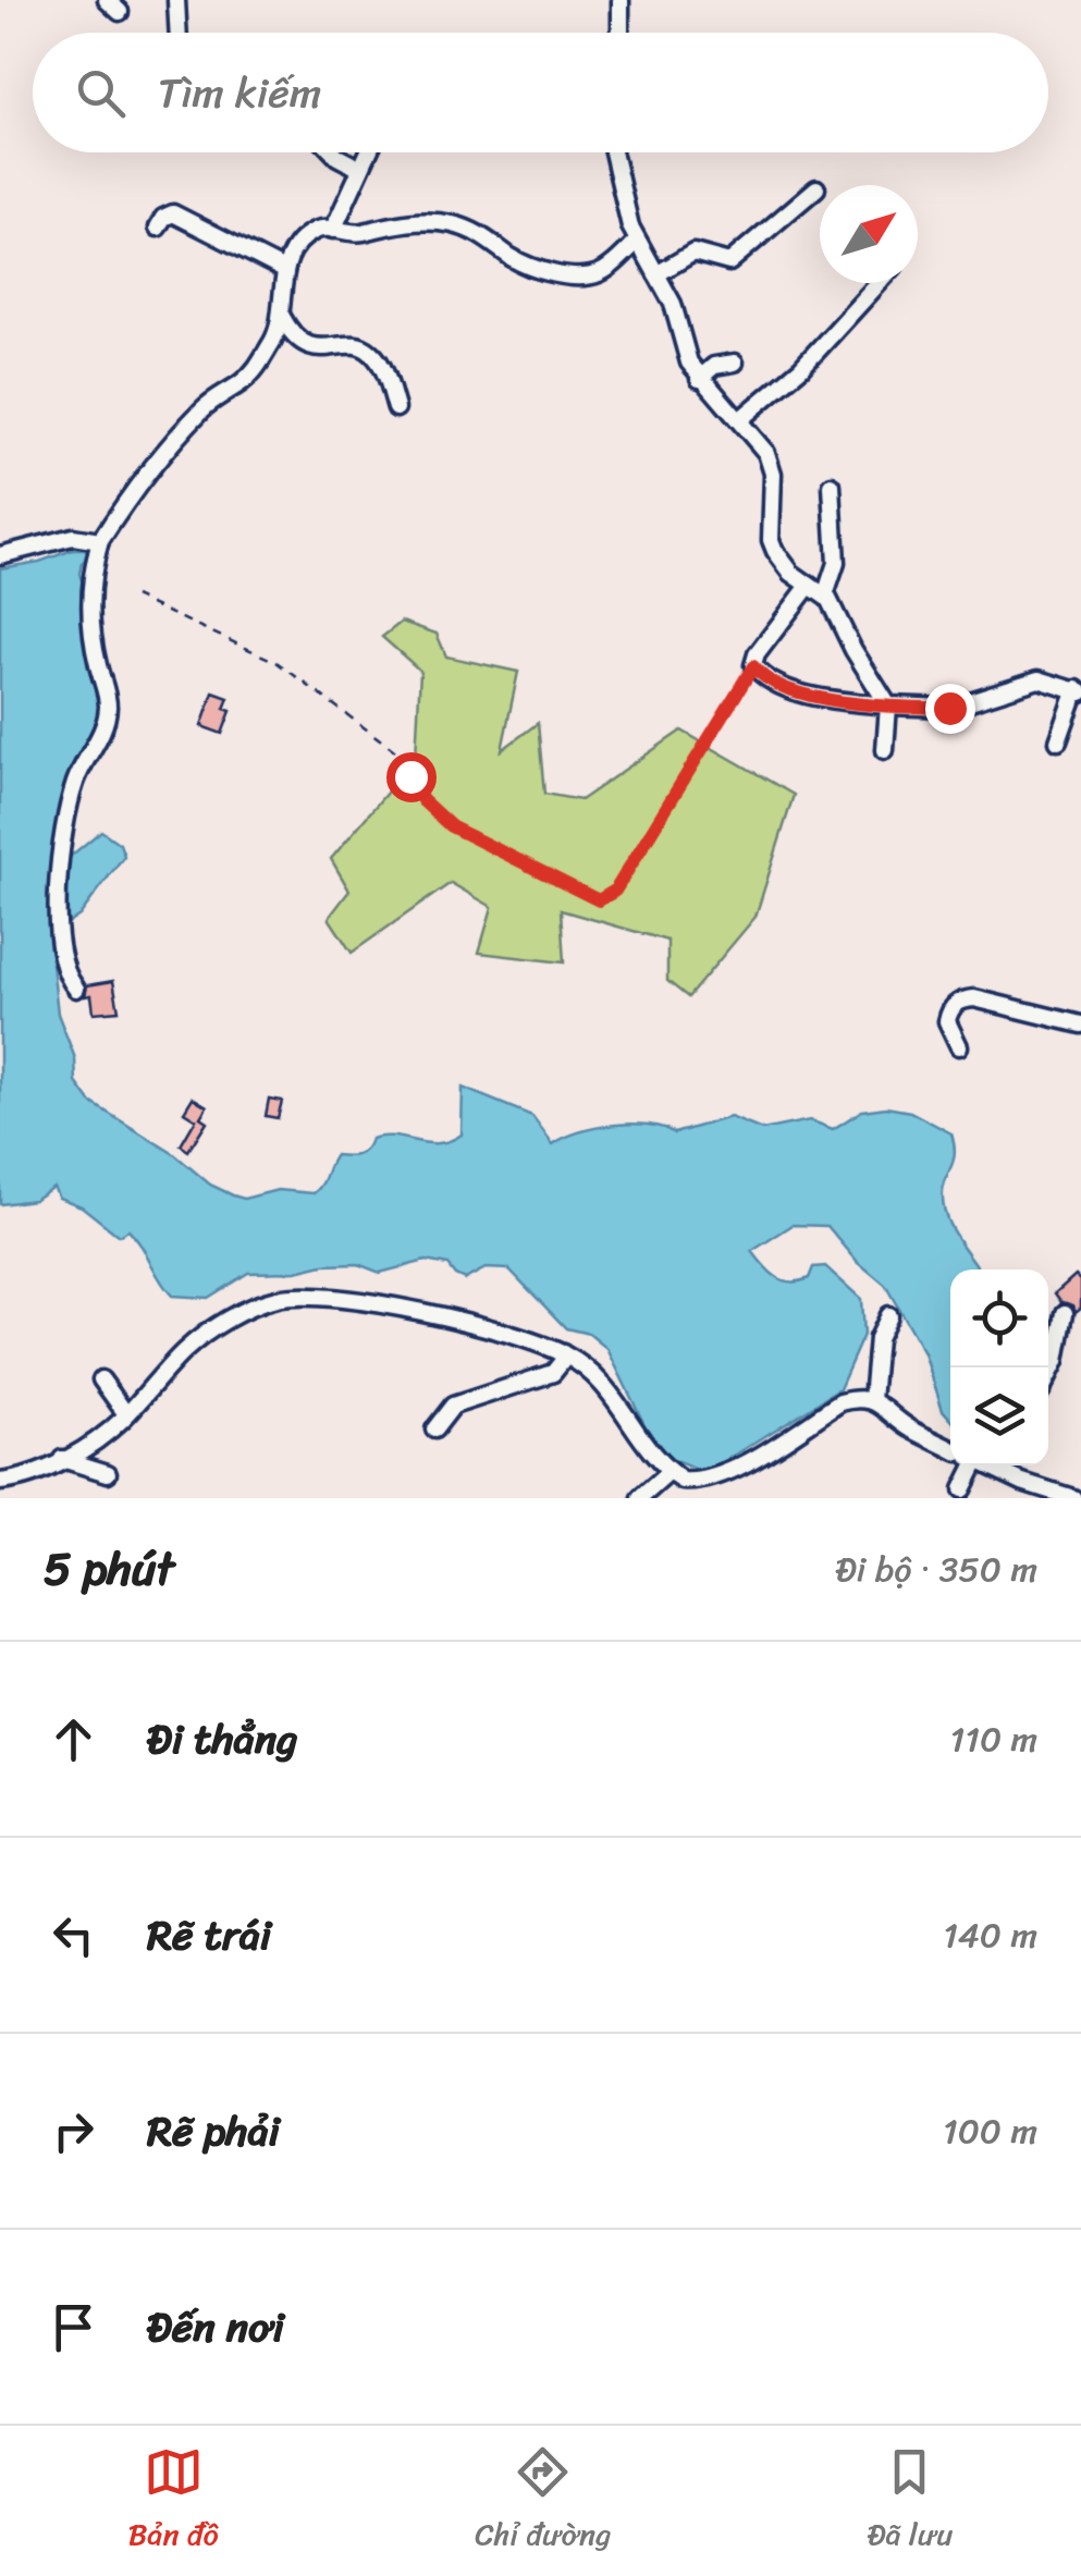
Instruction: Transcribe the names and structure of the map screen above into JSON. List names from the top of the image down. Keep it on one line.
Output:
{"north":"top right","page":{"search":"Tìm kiếm","heading":["5 phút","Đi bộ · 350 m"],"list":[["Đi thẳng","110 m"],["Rẽ trái","140 m"],["Rẽ phải","100 m"],"Đến nơi"],"nav":["Bản đồ","Chỉ đường","Đã lưu"]}}
